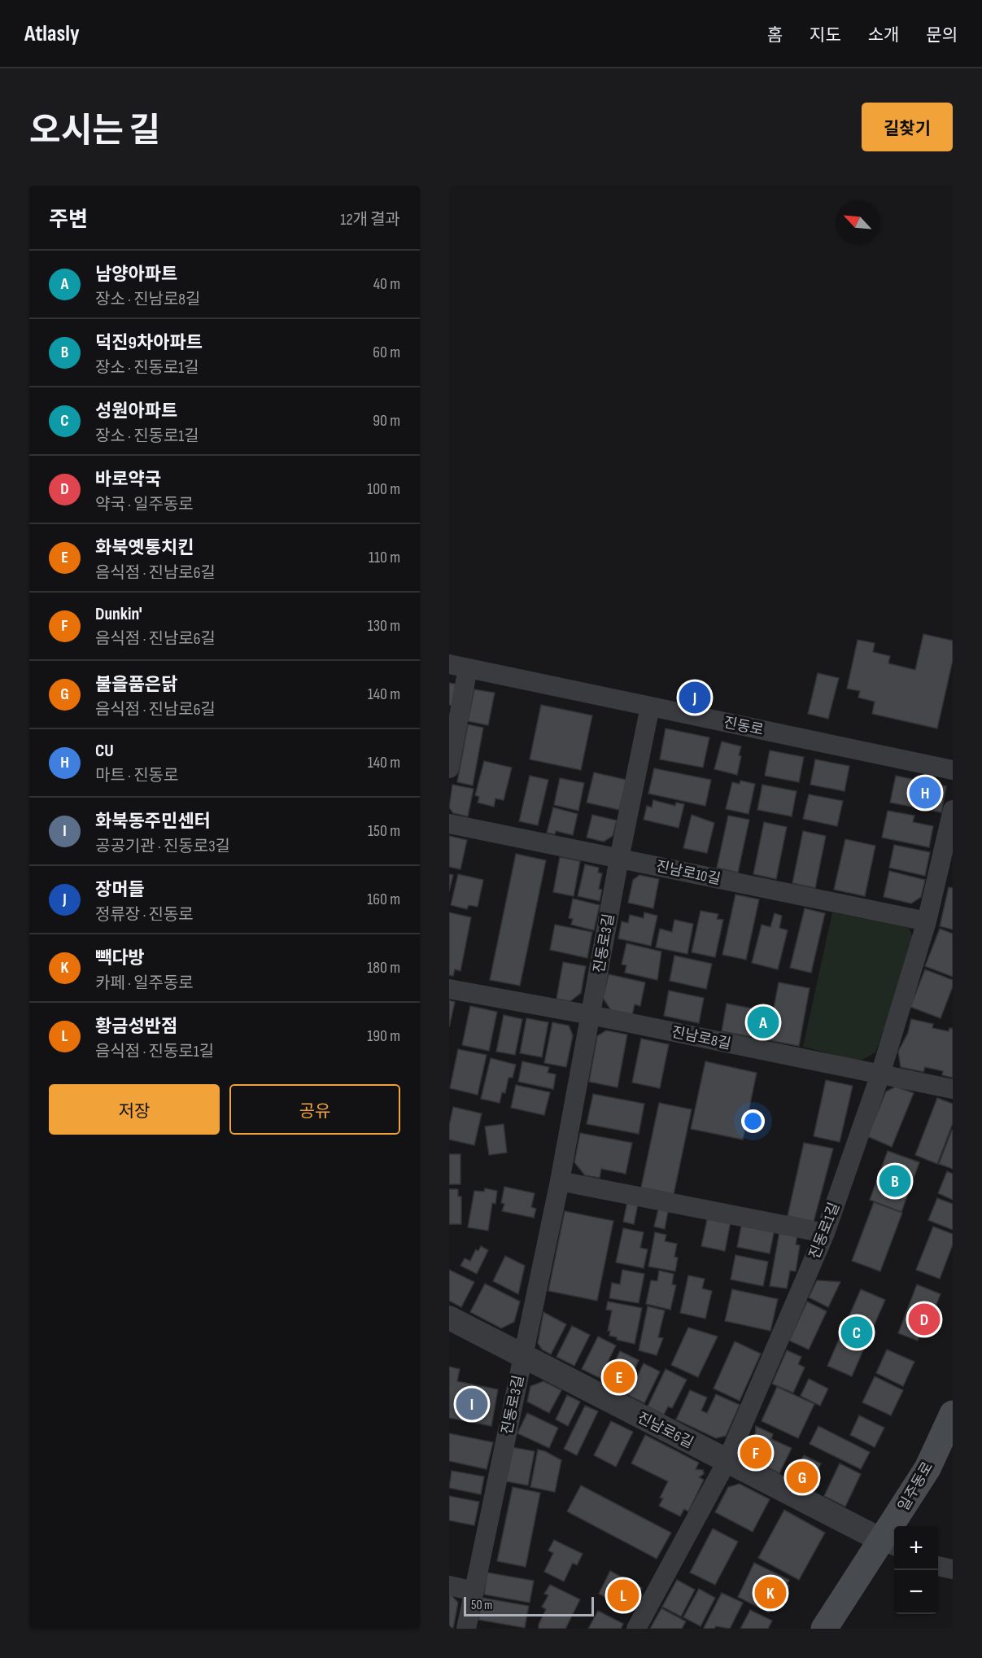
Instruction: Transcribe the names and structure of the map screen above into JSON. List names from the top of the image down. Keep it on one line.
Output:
{"streets":{"main road":["일주동로"],"street":["진동로","진남로10길","진동로3길","진남로8길","진동로1길","진남로6길"]},"crossings":[["진동로","진동로3길"],["진남로10길","진동로3길"],["진남로10길","진동로1길"],["진동로3길","진남로8길"],["진동로3길","진남로6길"],["진남로8길","진동로1길"],["진동로1길","진남로6길"],["진남로6길","일주동로"]],"scale_bar":"50 m","north":"top left","page":{"header":"Atlasly","nav":["홈","지도","소개","문의"],"title":"오시는 길","buttons":["길찾기",["저장","공유"]],"heading":["주변","12개 결과"],"list":[{"mark":"A","name":"남양아파트","note":"장소 · 진남로8길","value":"40 m"},{"mark":"B","name":"덕진9차아파트","note":"장소 · 진동로1길","value":"60 m"},{"mark":"C","name":"성원아파트","note":"장소 · 진동로1길","value":"90 m"},{"mark":"D","name":"바로약국","note":"약국 · 일주동로","value":"100 m"},{"mark":"E","name":"화북옛통치킨","note":"음식점 · 진남로6길","value":"110 m"},{"mark":"F","name":"Dunkin'","note":"음식점 · 진남로6길","value":"130 m"},{"mark":"G","name":"불을품은닭","note":"음식점 · 진남로6길","value":"140 m"},{"mark":"H","name":"CU","note":"마트 · 진동로","value":"140 m"},{"mark":"I","name":"화북동주민센터","note":"공공기관 · 진동로3길","value":"150 m"},{"mark":"J","name":"장머들","note":"정류장 · 진동로","value":"160 m"},{"mark":"K","name":"빽다방","note":"카페 · 일주동로","value":"180 m"},{"mark":"L","name":"황금성반점","note":"음식점 · 진동로1길","value":"190 m"}],"pins":["J","H","A","B","D","C","E","I","F","G","K","L"],"map_buttons":["+","−"],"scale":"50 m"}}
